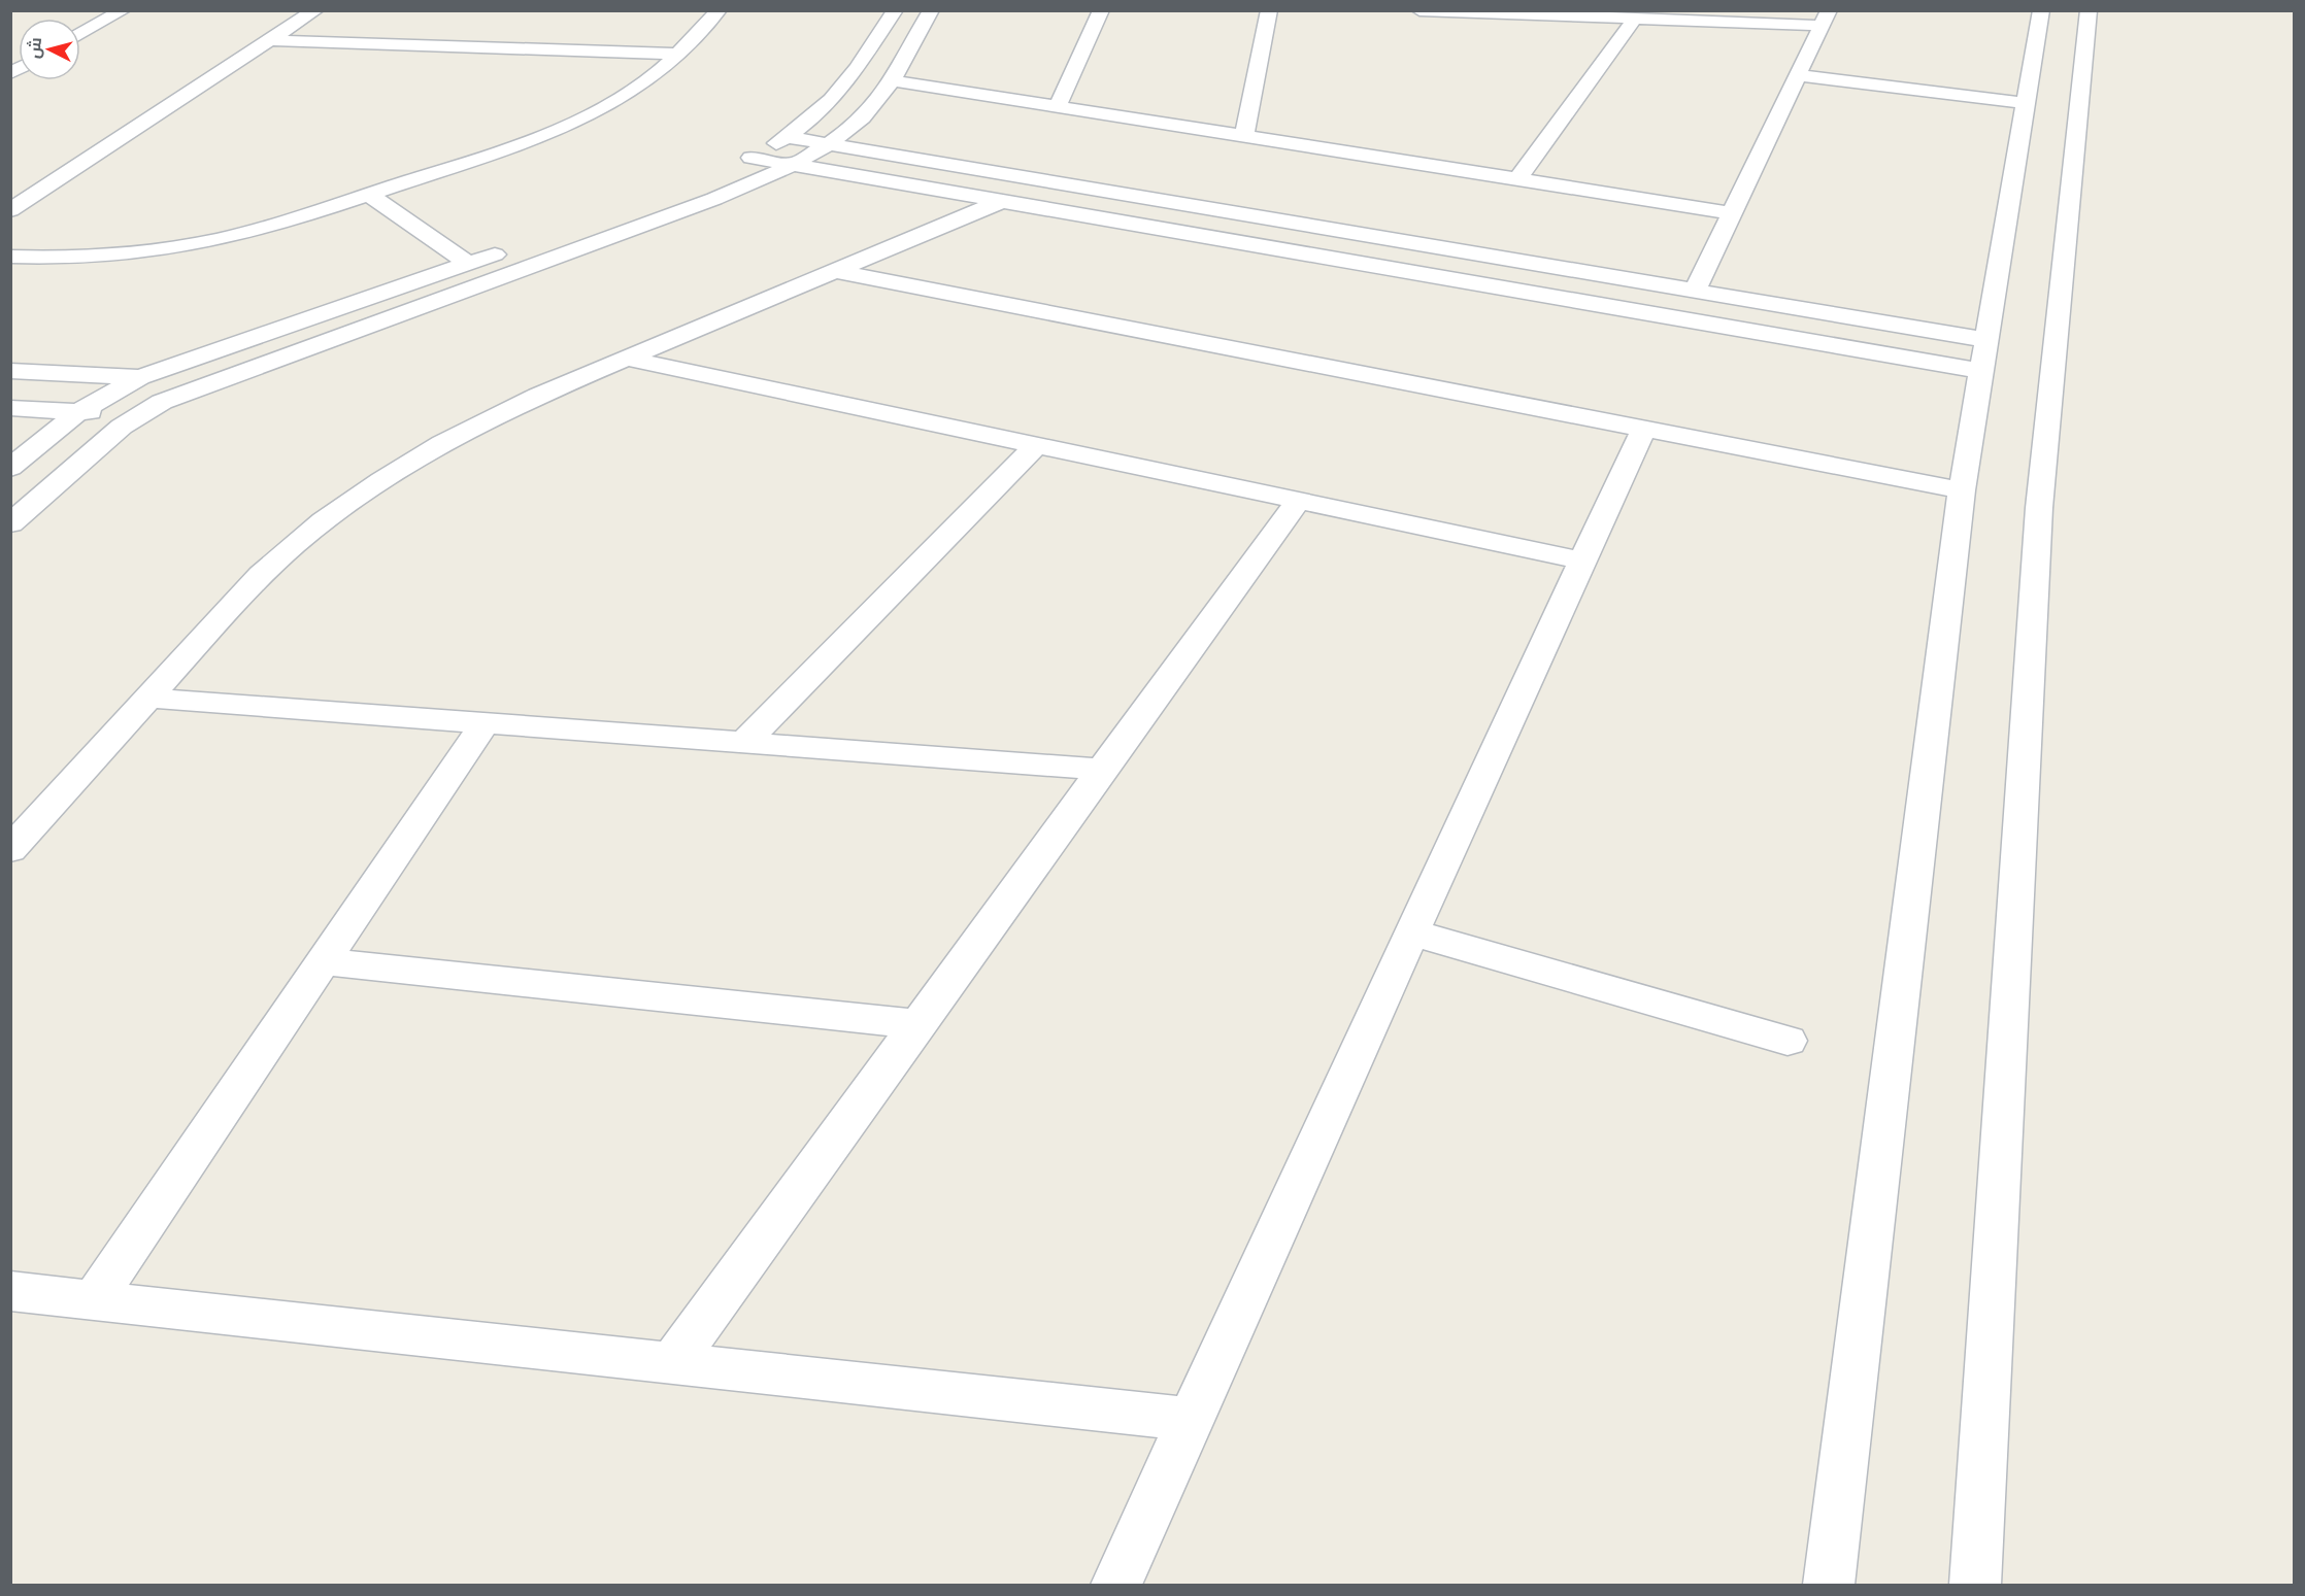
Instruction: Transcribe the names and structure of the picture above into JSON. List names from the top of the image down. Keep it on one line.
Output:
{"north":"left"}
